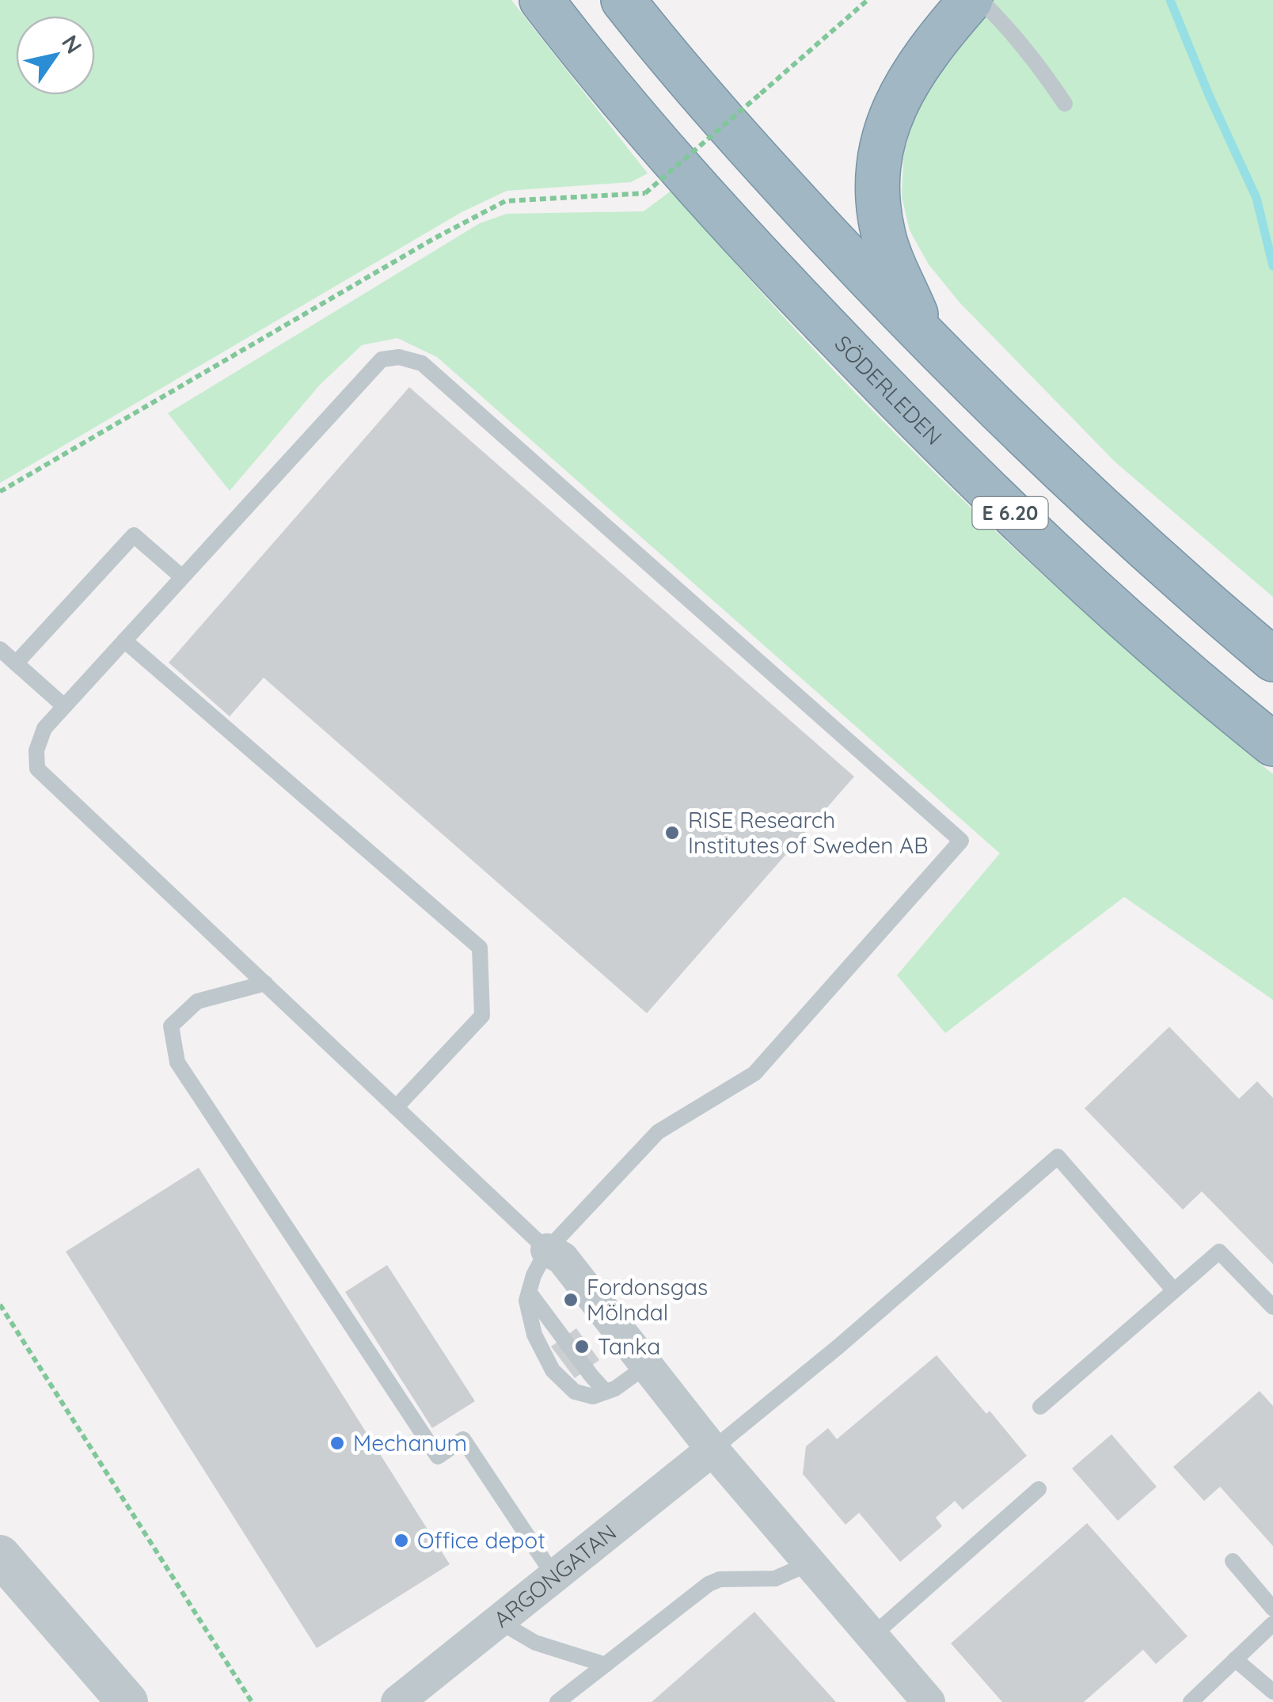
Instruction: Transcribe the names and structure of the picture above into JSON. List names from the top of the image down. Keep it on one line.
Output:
{"streets":{"highway":["SÖDERLEDEN","E 6.20"],"street":["ARGONGATAN"]},"places":["RISE Research Institutes of Sweden AB","Fordonsgas Mölndal","Tanka","Mechanum","Office depot"],"north":"top right"}
